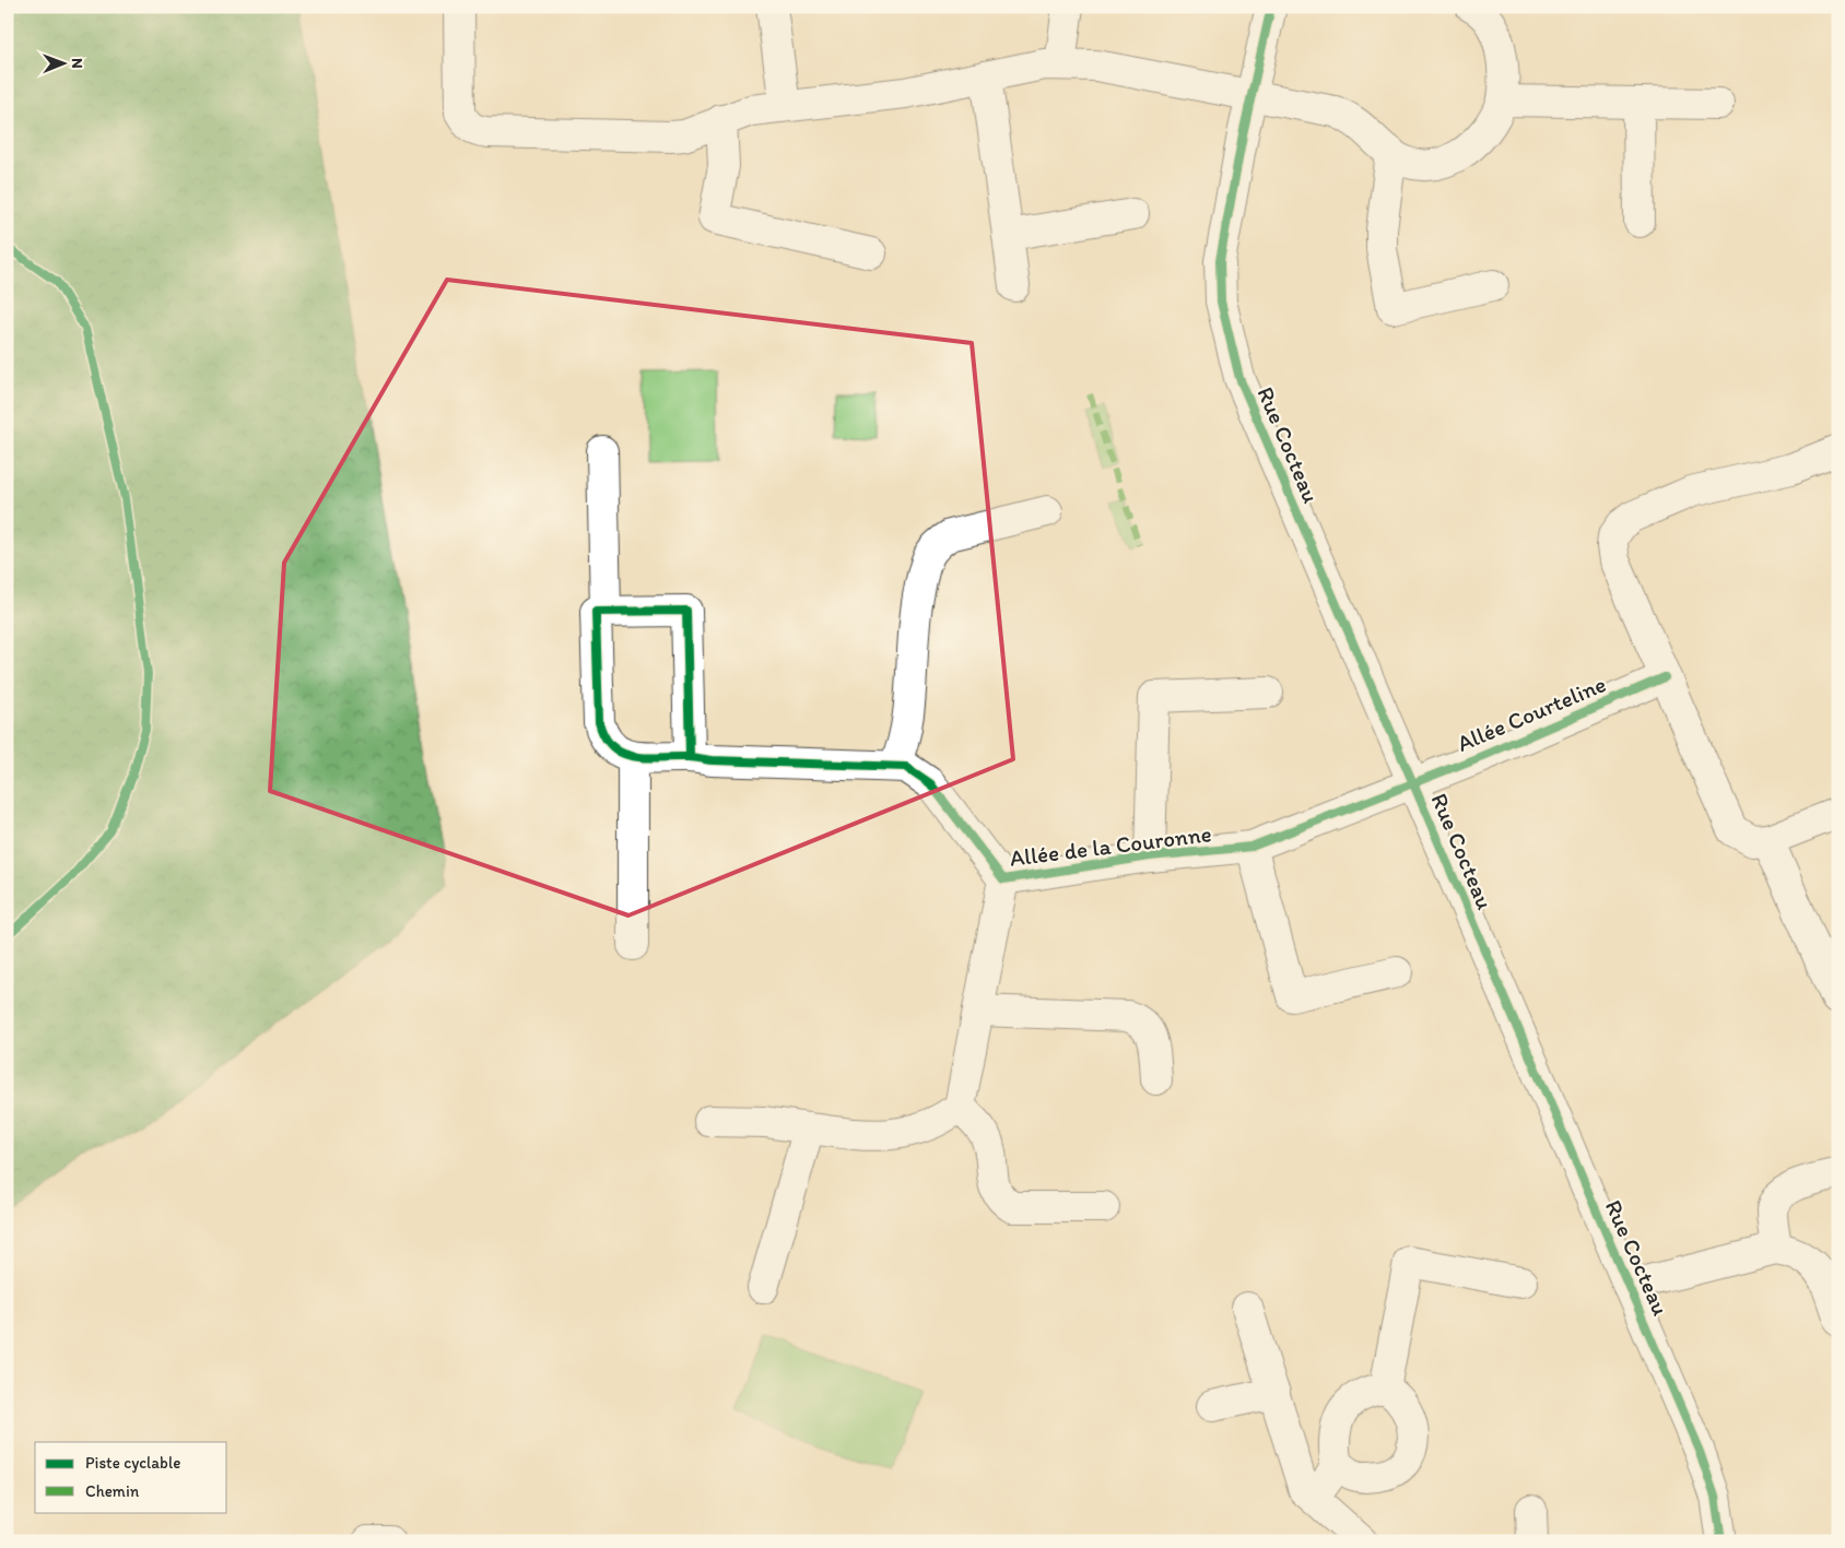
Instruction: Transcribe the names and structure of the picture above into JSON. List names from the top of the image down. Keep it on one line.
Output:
{"streets":{"street":["Rue Cocteau","Allée Courteline","Allée de la Couronne"]},"crossings":[["Rue Cocteau","Allée Courteline"],["Rue Cocteau","Allée de la Couronne"],["Allée Courteline","Allée de la Couronne"]],"legend":["Piste cyclable","Chemin"],"north":"right"}
